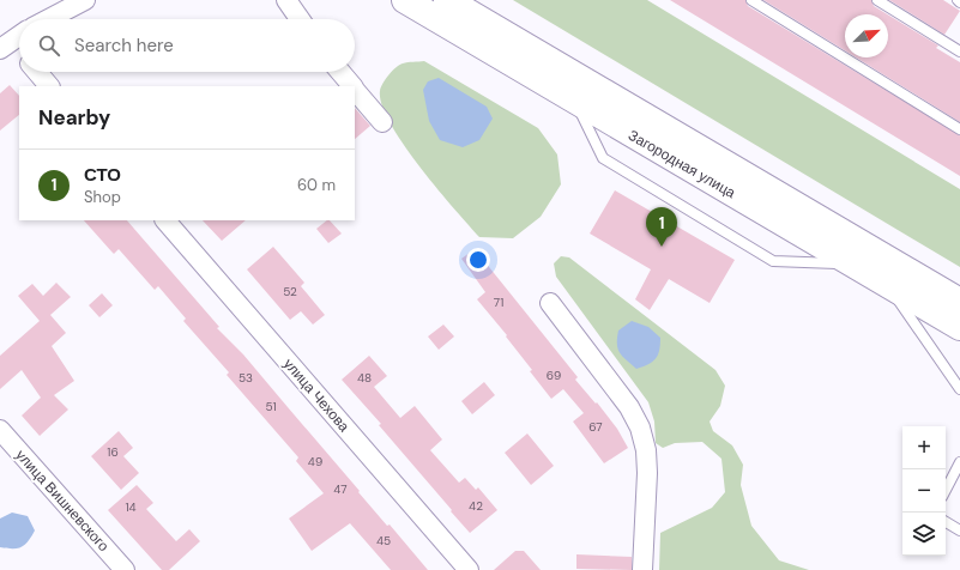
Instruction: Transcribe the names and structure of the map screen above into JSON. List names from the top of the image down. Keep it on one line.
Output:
{"streets":{"highway":["Загородная улица"],"street":["улица Чехова","улица Вишневского"]},"house_numbers":["52","71","69","53","48","51","67","16","49","47","42","14","45"],"north":"top right","page":{"search":"Search here","heading":"Nearby","list":[{"mark":"1","name":"СТО","note":"Shop","value":"60 m"}],"pins":"1","map_buttons":["+","−"]}}
